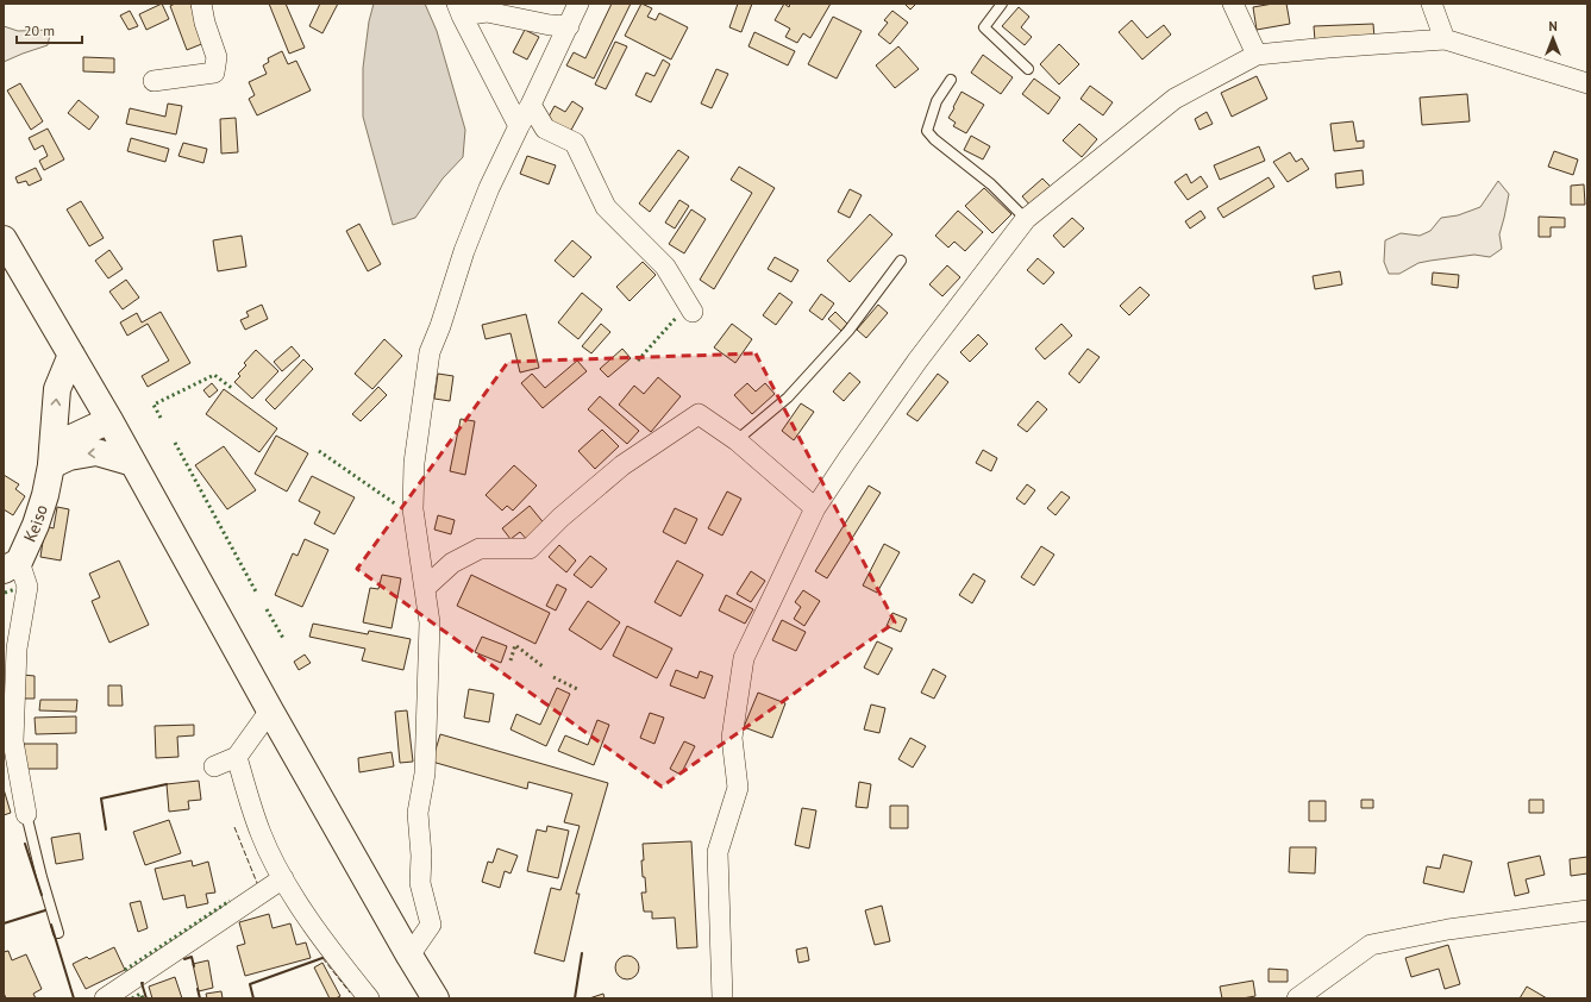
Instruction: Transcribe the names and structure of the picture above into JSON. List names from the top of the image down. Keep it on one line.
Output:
{"streets":{"main road":["Keiso"]},"one_way":["Keiso"],"scale_bar":"20 m","north":"top"}
